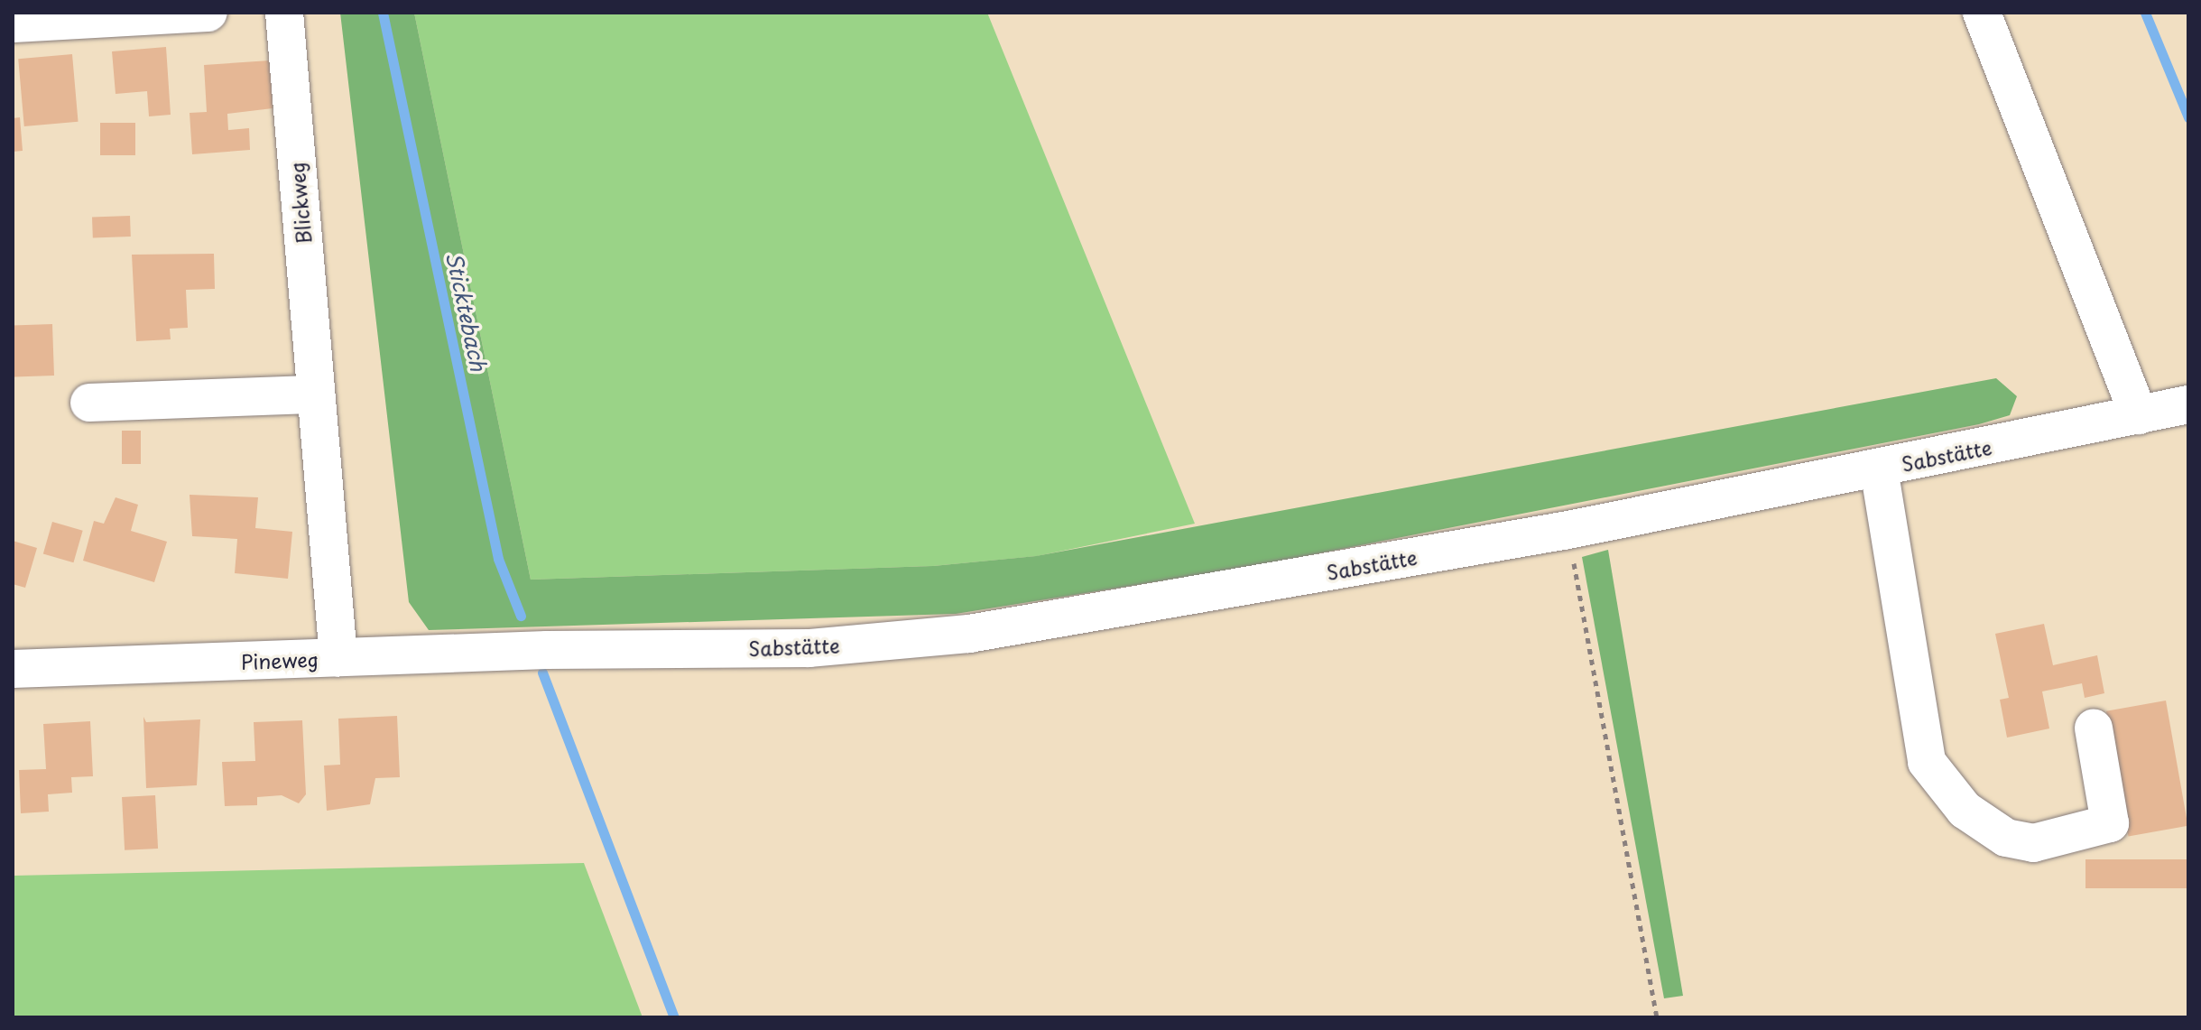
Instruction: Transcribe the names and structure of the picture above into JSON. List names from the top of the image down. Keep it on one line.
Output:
{"streets":{"street":["Blickweg","Sabstätte","Pineweg"]},"crossings":[["Blickweg","Pineweg"],["Sabstätte","Pineweg"]],"water":["Sticktebach"]}
